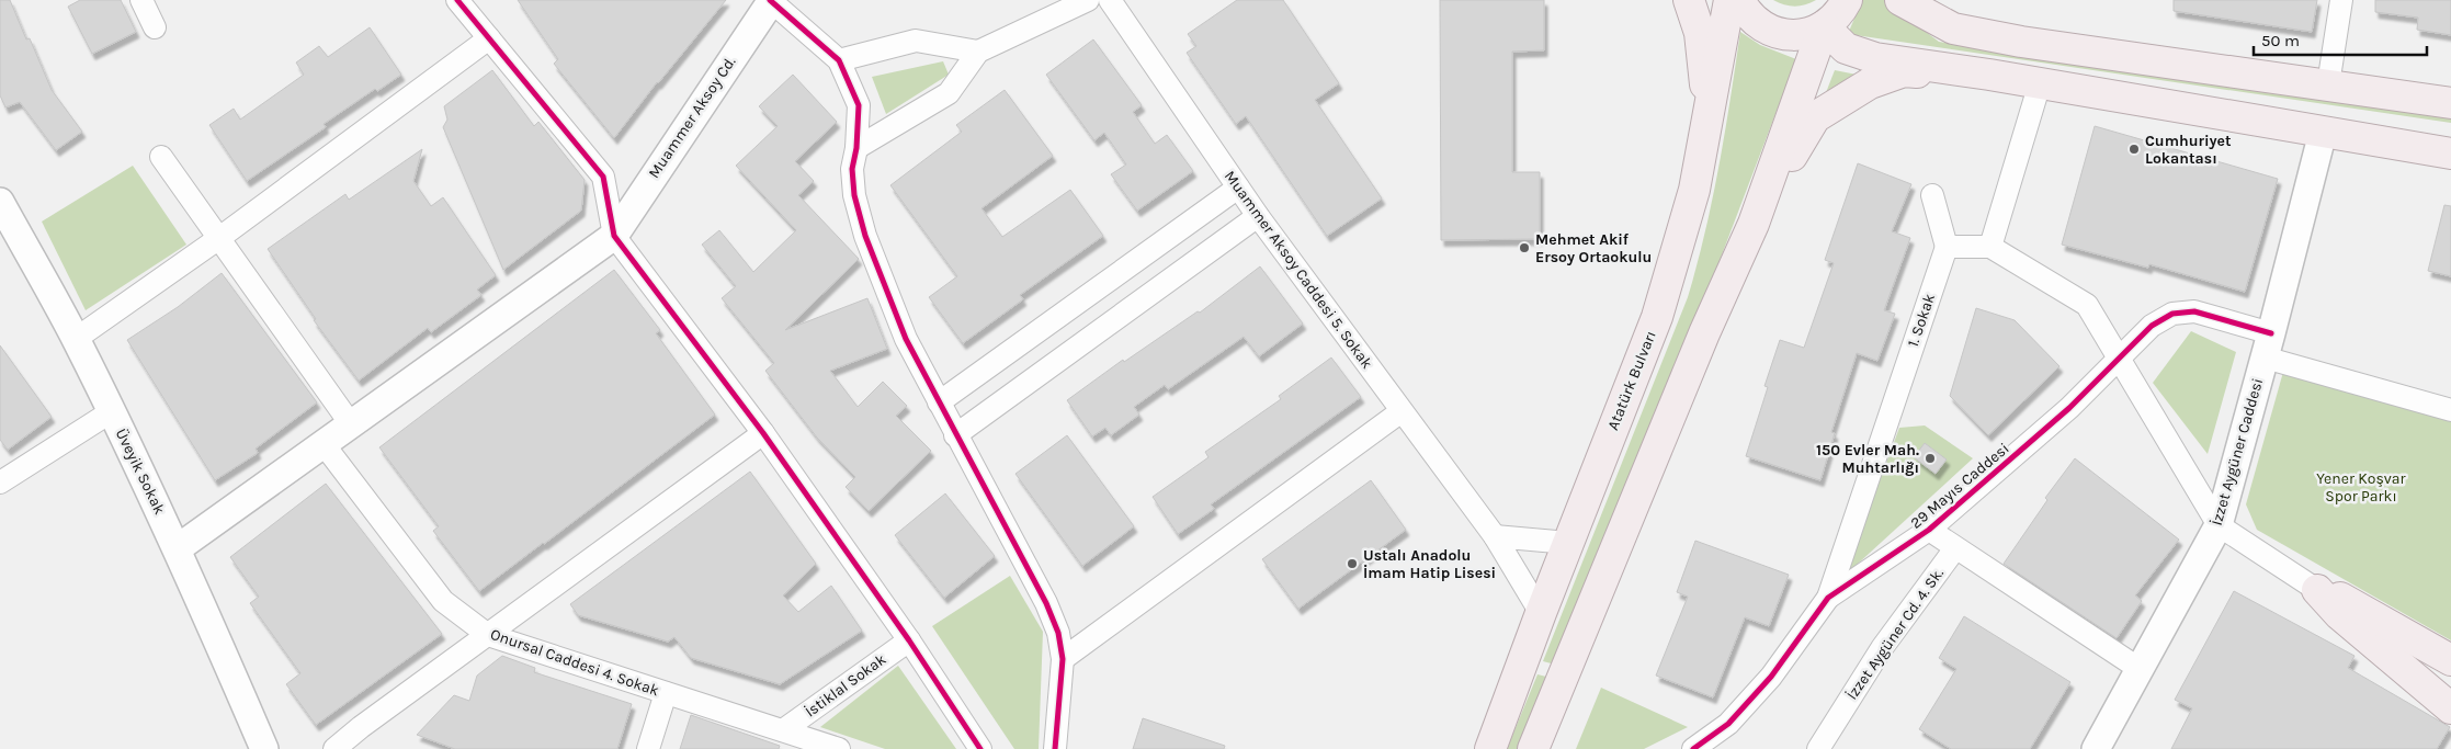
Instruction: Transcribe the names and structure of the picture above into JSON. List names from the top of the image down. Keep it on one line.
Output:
{"streets":{"main road":["Atatürk Bulvarı"],"street":["Muammer Aksoy Cd.","Muammer Aksoy Caddesi 5. Sokak","1. Sokak","İzzet Aygüner Caddesi","Üveyik Sokak","29 Mayıs Caddesi","İzzet Aygüner Cd. 4. Sk.","Onursal Caddesi 4. Sokak","İstiklal Sokak"]},"crossings":[["Muammer Aksoy Caddesi 5. Sokak","Atatürk Bulvarı"],["1. Sokak","29 Mayıs Caddesi"],["İzzet Aygüner Caddesi","29 Mayıs Caddesi"],["Onursal Caddesi 4. Sokak","İstiklal Sokak"]],"parks":["Yener Koşvar Spor Parkı"],"places":["Cumhuriyet Lokantası","Mehmet Akif Ersoy Ortaokulu","150 Evler Mah. Muhtarlığı","Ustalı Anadolu İmam Hatip Lisesi"],"scale_bar":"50 m"}
